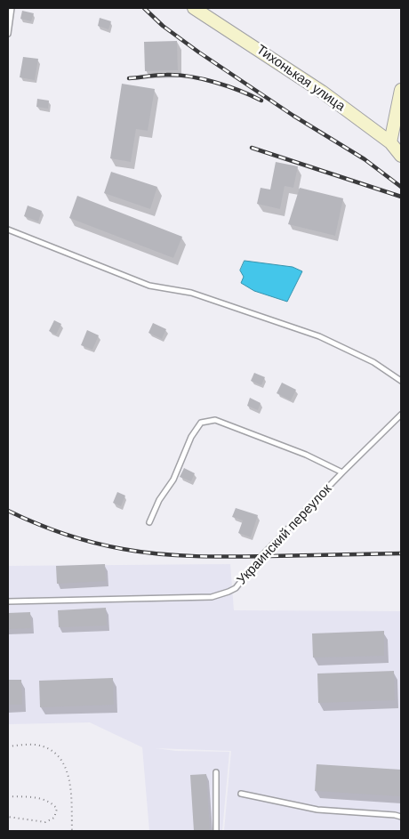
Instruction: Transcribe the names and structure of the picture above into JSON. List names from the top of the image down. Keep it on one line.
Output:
{"streets":{"street":["Тихонькая улица"],"lane":["Украинский переулок"]}}
